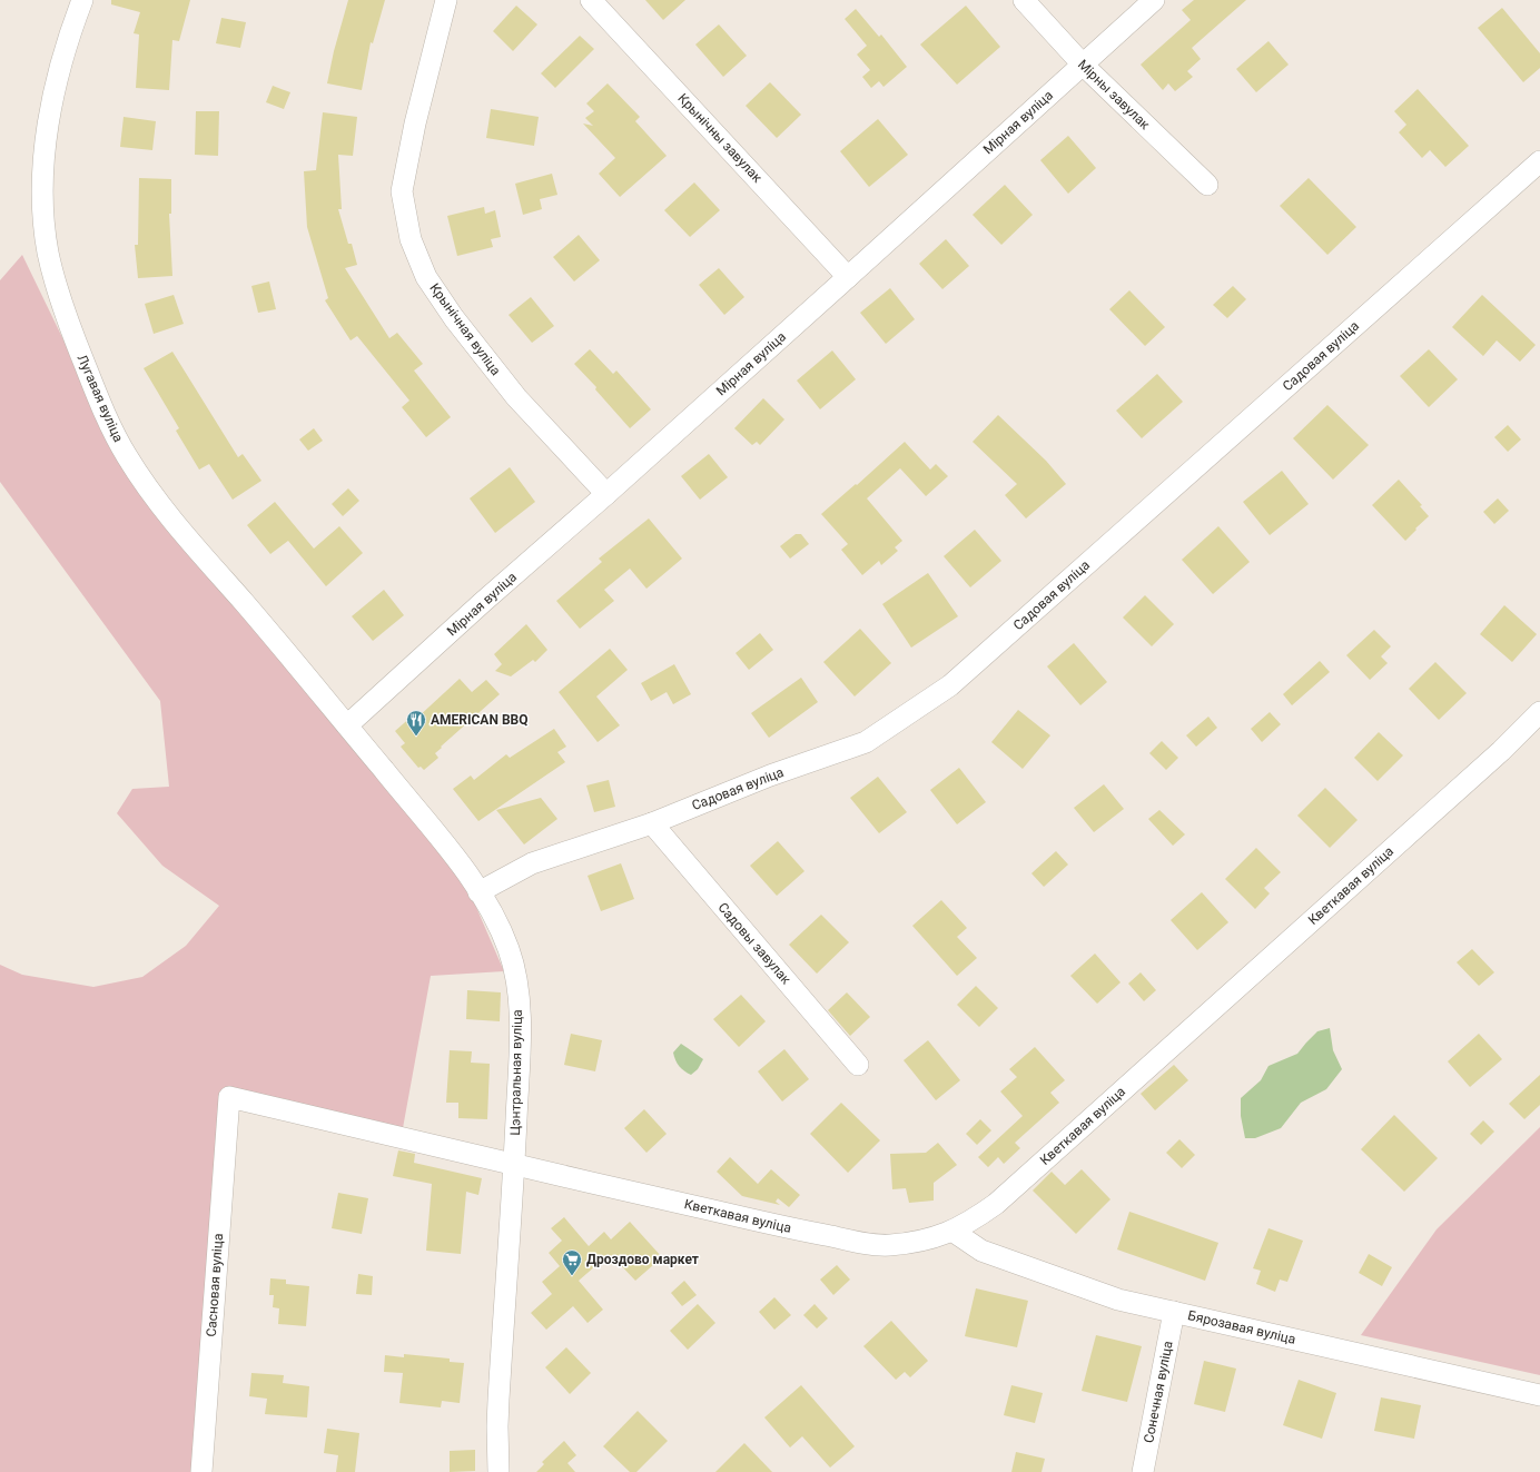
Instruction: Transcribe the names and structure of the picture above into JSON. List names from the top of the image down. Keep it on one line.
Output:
{"streets":{"street":["Мірны завулак","Мірная вуліца","Крынічны завулак","Крынічная вуліца","Садовая вуліца","Лугавая вуліца","Кветкавая вуліца","Садовы завулак","Цэнтральная вуліца","Сасновая вуліца","Бярозавая вуліца","Сонечная вуліца"]},"crossings":[["Мірны завулак","Мірная вуліца"],["Мірная вуліца","Крынічны завулак"],["Мірная вуліца","Крынічная вуліца"],["Мірная вуліца","Лугавая вуліца"],["Мірная вуліца","Цэнтральная вуліца"],["Садовая вуліца","Садовы завулак"],["Садовая вуліца","Цэнтральная вуліца"],["Лугавая вуліца","Цэнтральная вуліца"],["Кветкавая вуліца","Цэнтральная вуліца"],["Кветкавая вуліца","Сасновая вуліца"],["Кветкавая вуліца","Бярозавая вуліца"],["Бярозавая вуліца","Сонечная вуліца"]],"places":{"restaurant":["AMERICAN BBQ"],"supermarket":["Дроздово маркет"]}}
